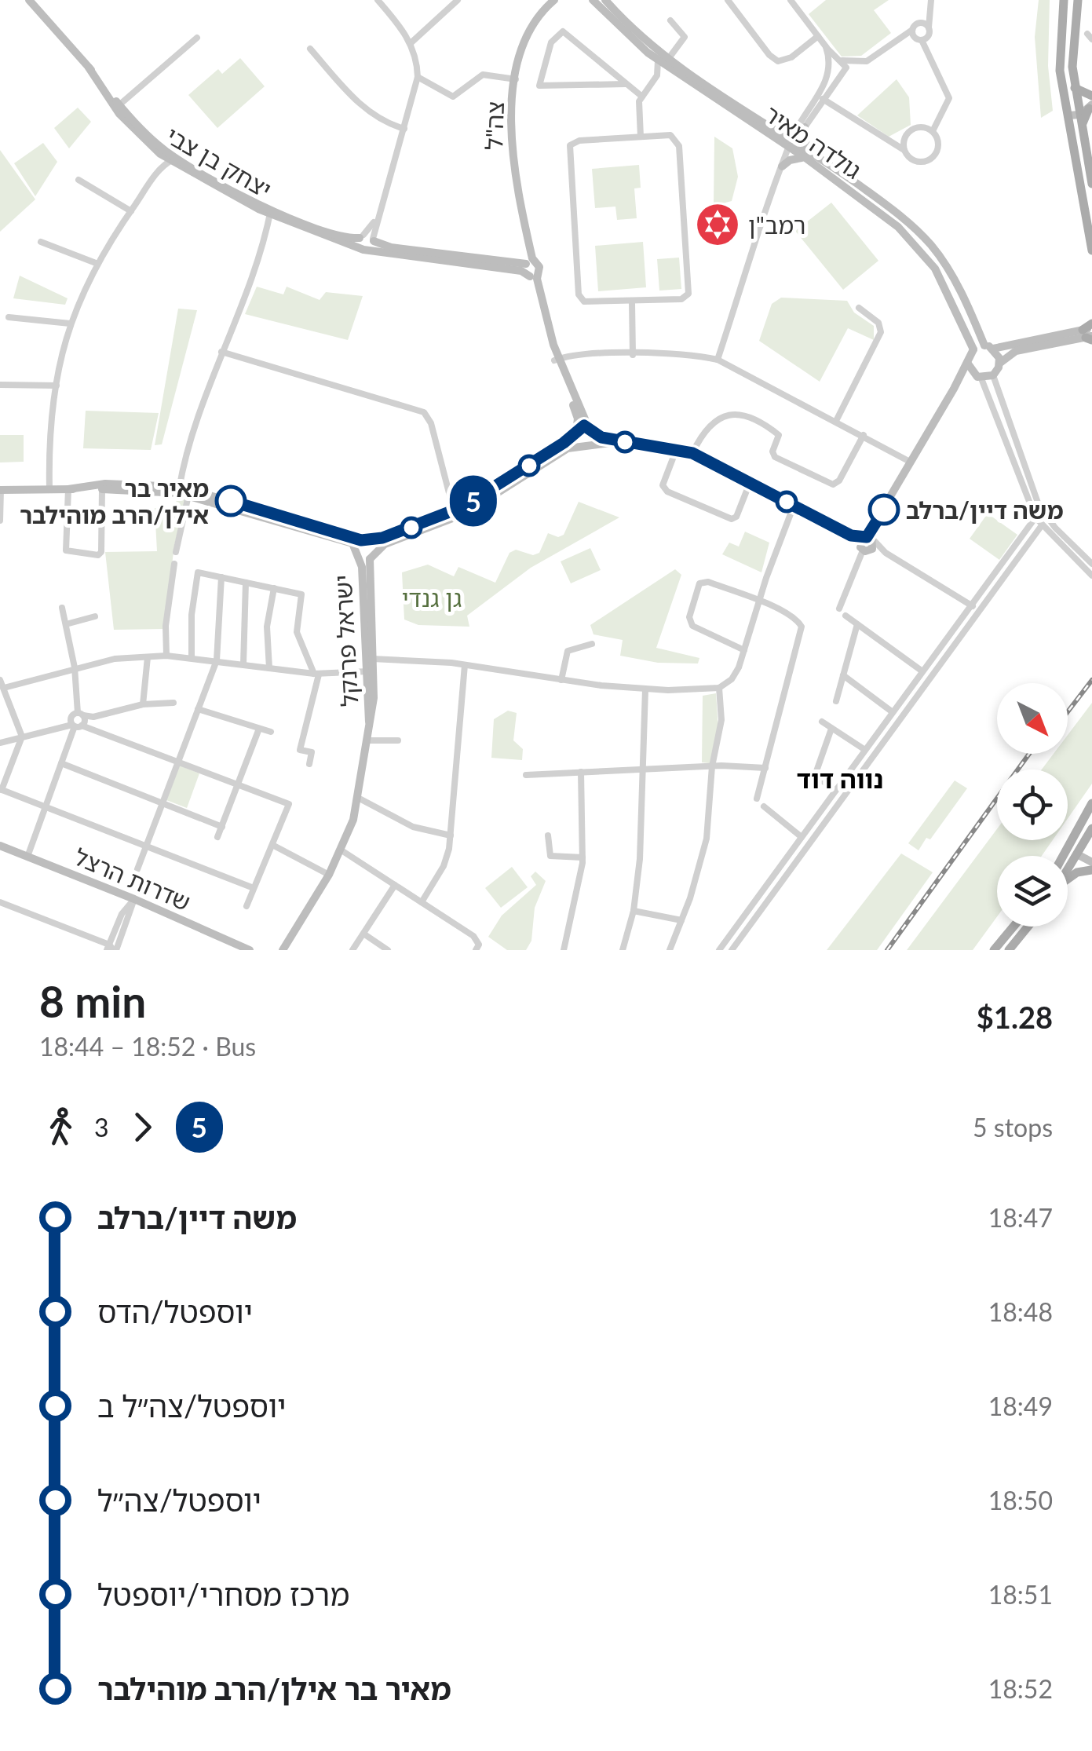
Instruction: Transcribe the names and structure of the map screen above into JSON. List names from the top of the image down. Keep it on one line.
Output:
{"streets":{"street":["צה\"ל","גולדה מאיר","יצחק בן צבי","ישראל פרנקל","שדרות הרצל"]},"crossings":[["צה\"ל","יצחק בן צבי"]],"districts":["נווה דוד"],"parks":["גן גנדי"],"places":{"synagogue":["רמב\"ן"],"other":["מאיר בר אילן/הרב מוהילבר","משה דיין/ברלב"]},"lines":["bus line 5"],"north":"bottom right","page":{"on_map":"5","heading":["8 min","18:44 – 18:52 · Bus","$1.28"],"legs":["3","5","5 stops"],"list":[{"name":"משה דיין/ברלב","value":"18:47"},{"name":"יוספטל/הדס","value":"18:48"},{"name":"יוספטל/צה״ל ב","value":"18:49"},{"name":"יוספטל/צה״ל","value":"18:50"},{"name":"מרכז מסחרי/יוספטל","value":"18:51"},{"name":"מאיר בר אילן/הרב מוהילבר","value":"18:52"}]}}
